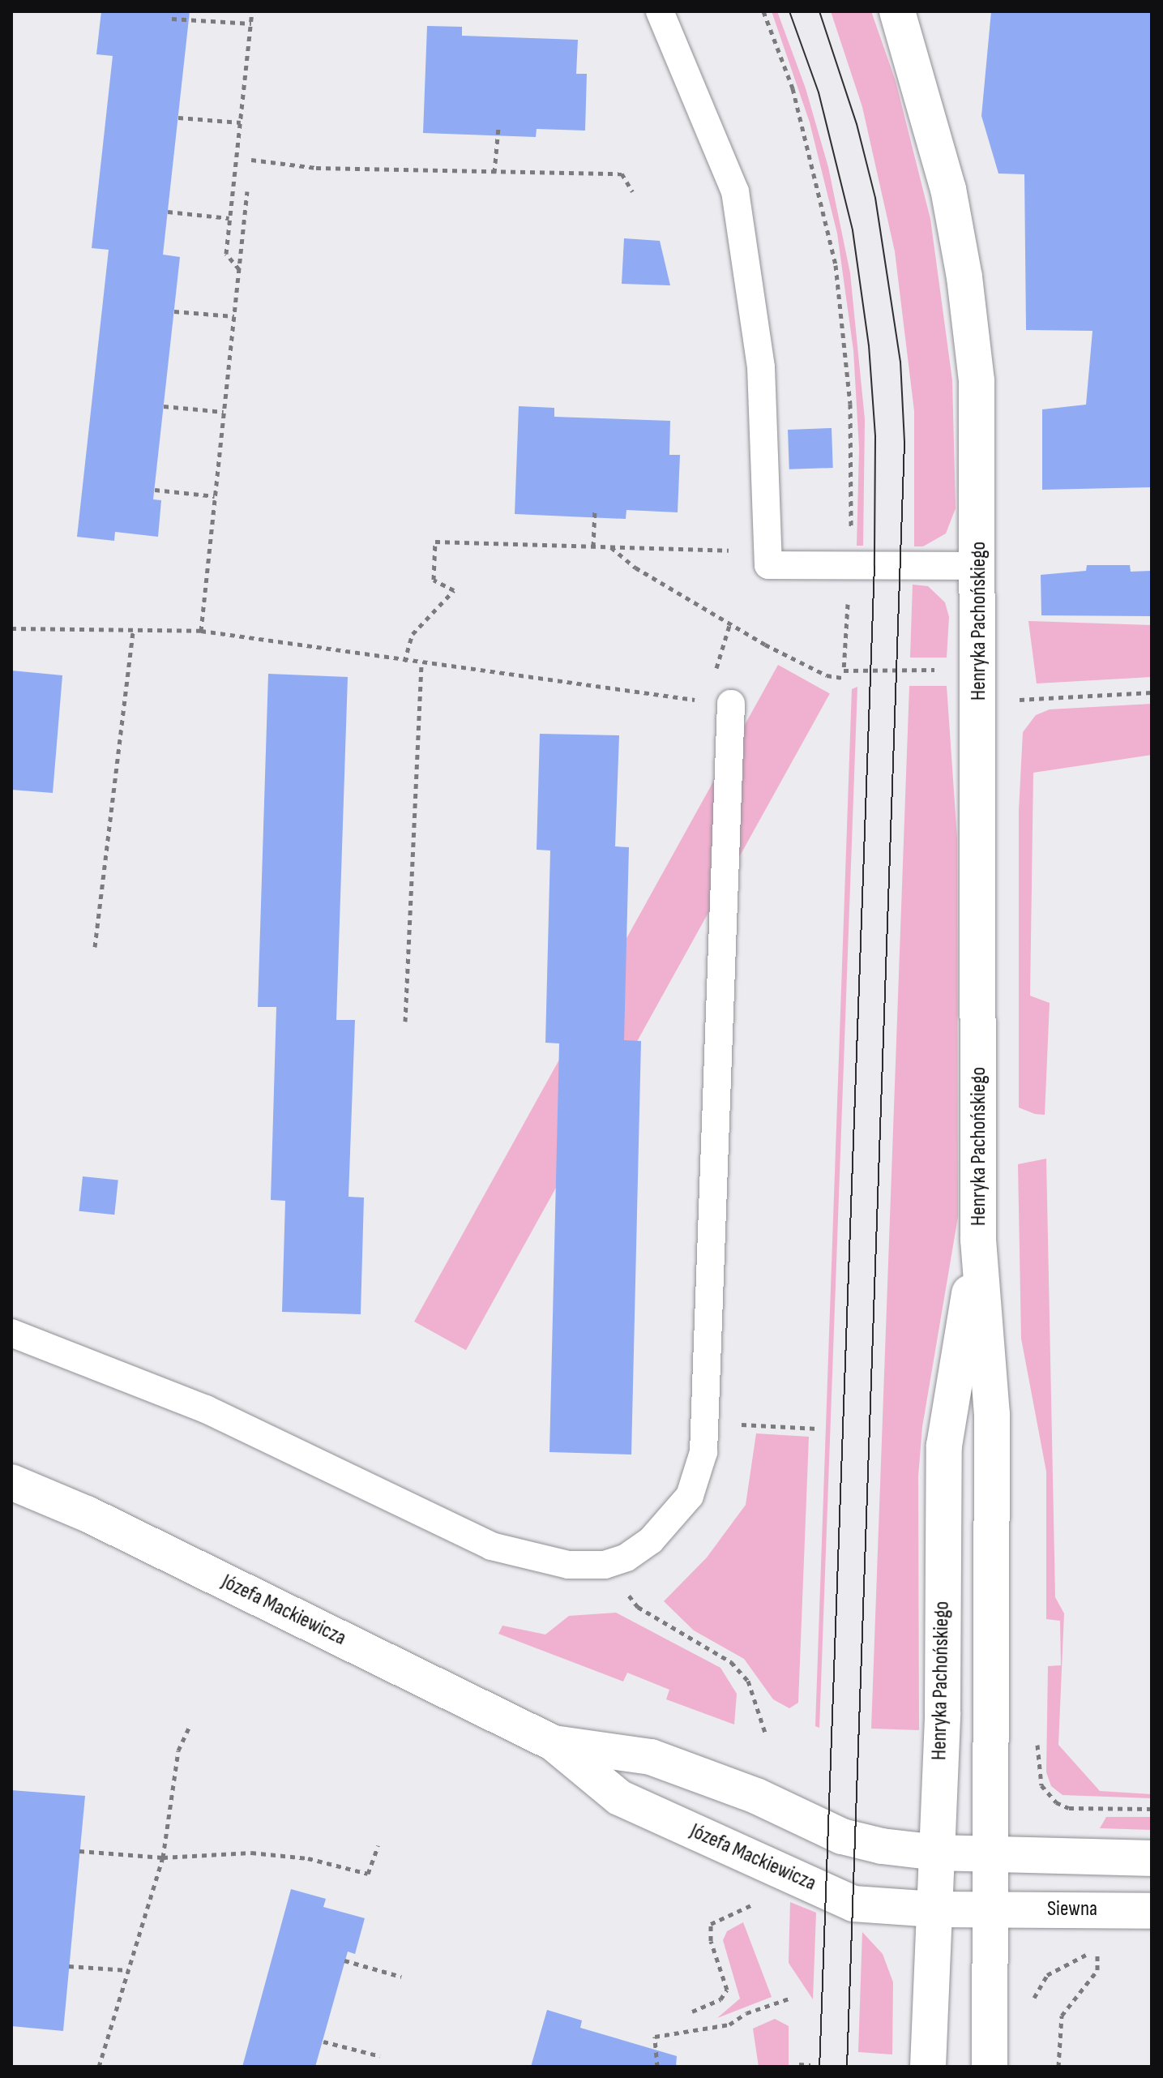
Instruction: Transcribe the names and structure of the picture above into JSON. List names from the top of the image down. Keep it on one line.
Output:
{"streets":{"street":["Henryka Pachońskiego","Józefa Mackiewicza","Siewna"]},"crossings":[["Henryka Pachońskiego","Józefa Mackiewicza"],["Józefa Mackiewicza","Siewna"]]}
